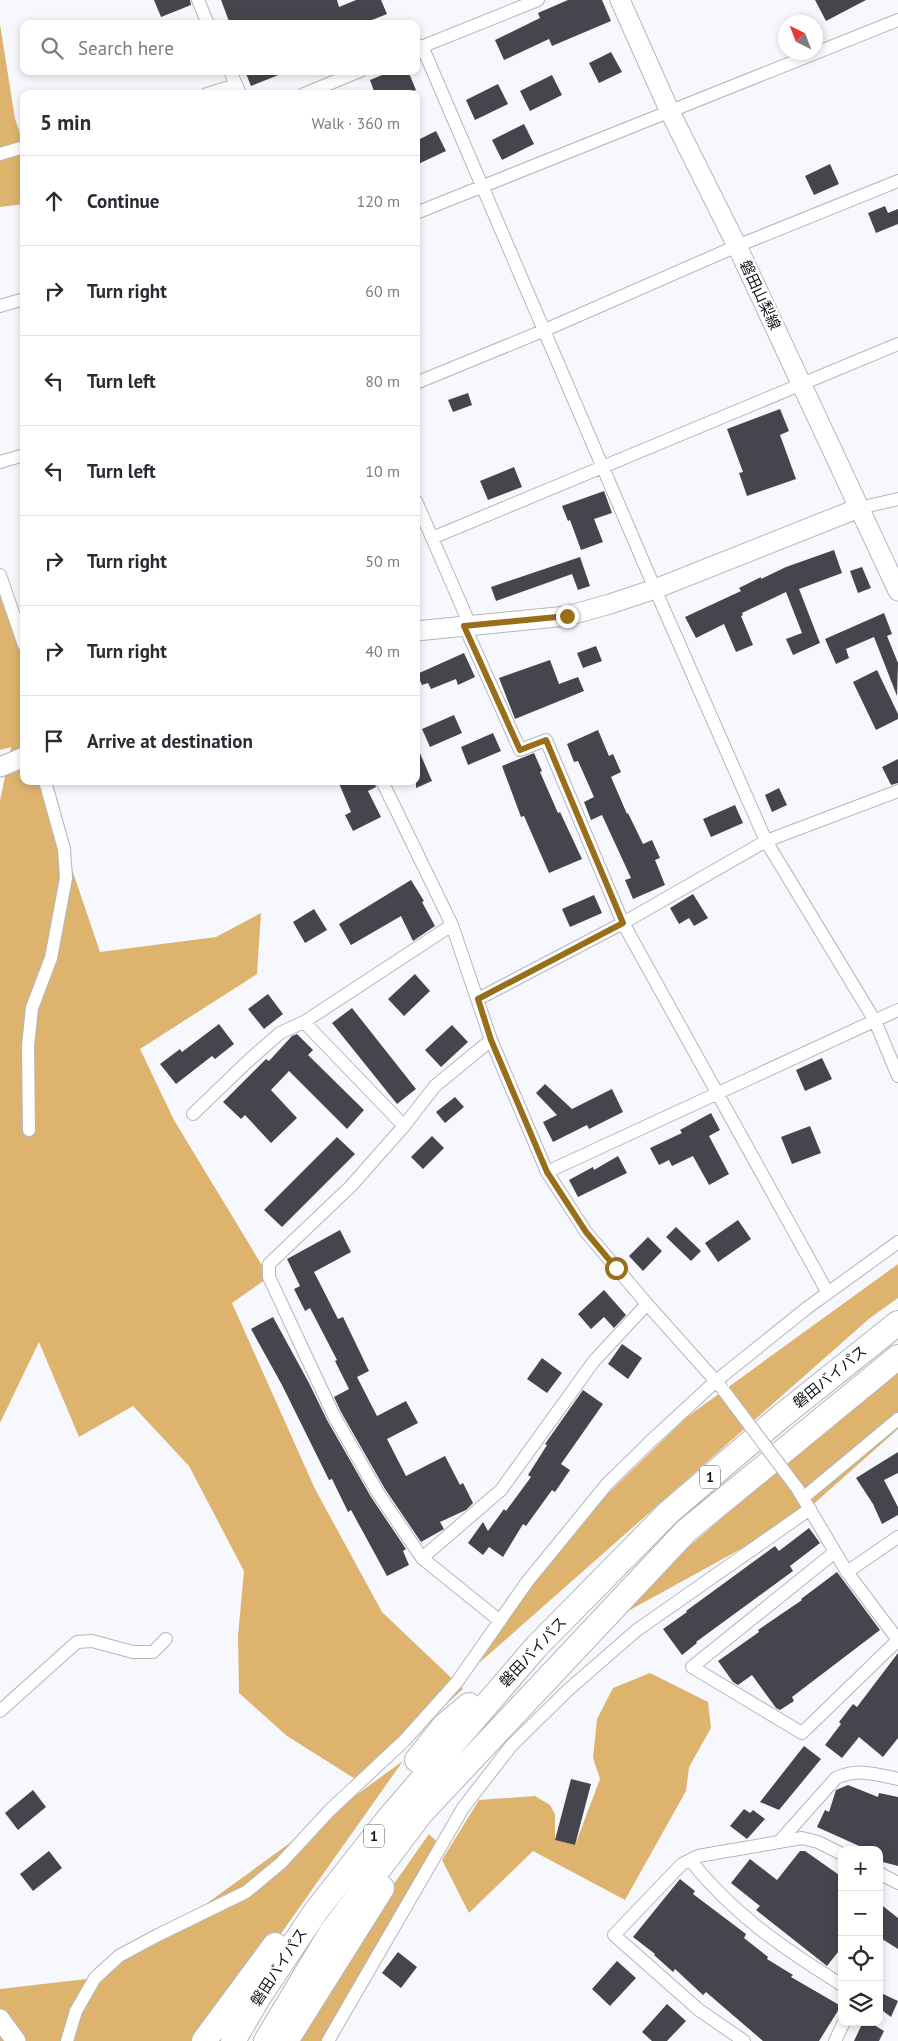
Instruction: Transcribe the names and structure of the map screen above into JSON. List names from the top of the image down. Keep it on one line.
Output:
{"streets":{"highway":["磐田バイパス","1"],"main road":["磐田山梨線"]},"north":"top left","page":{"search":"Search here","heading":["5 min","Walk · 360 m"],"list":[["Continue","120 m"],["Turn right","60 m"],["Turn left","80 m"],["Turn left","10 m"],["Turn right","50 m"],["Turn right","40 m"],"Arrive at destination"],"map_buttons":["+","−"]}}
